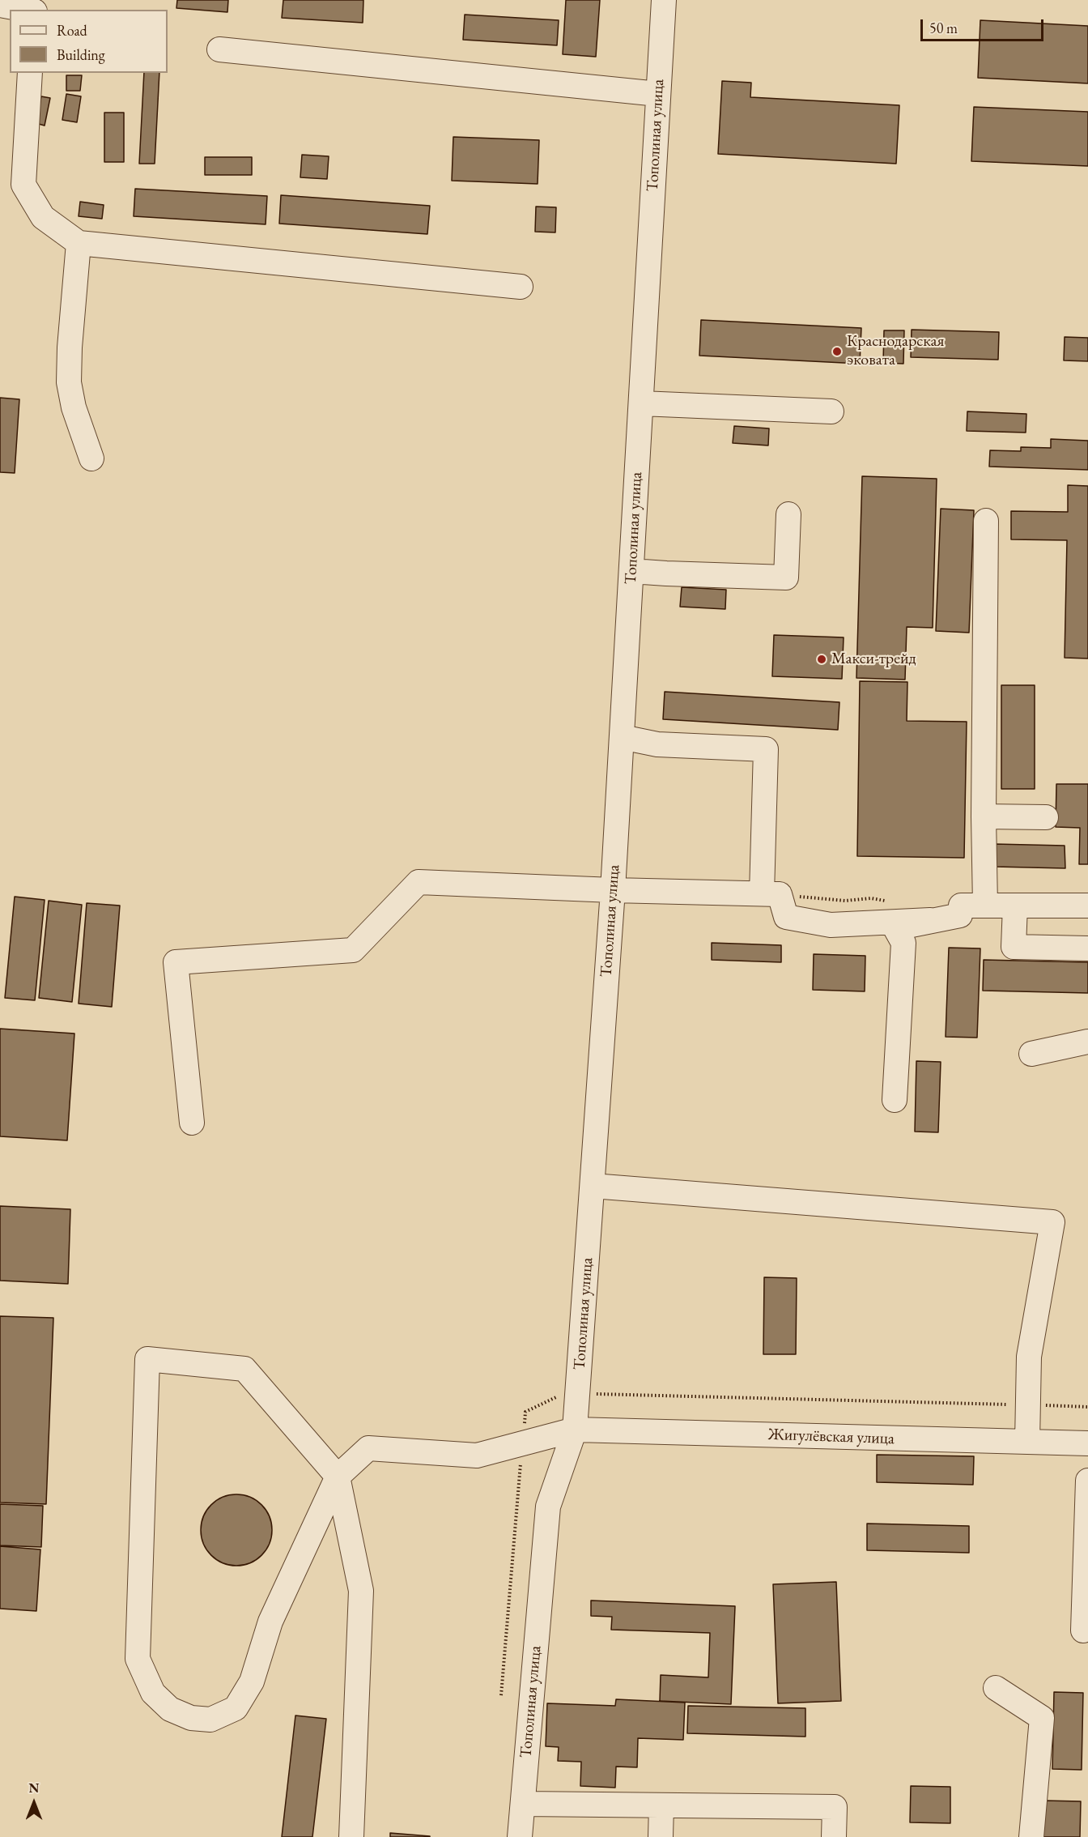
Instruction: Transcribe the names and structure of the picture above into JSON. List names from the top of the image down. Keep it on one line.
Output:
{"streets":{"street":["Тополиная улица","Жигулёвская улица"]},"crossings":[["Тополиная улица","Жигулёвская улица"]],"places":["Краснодарская эковата","Макси-трейд"],"legend":["Road","Building"],"scale_bar":"50 m","north":"top"}
